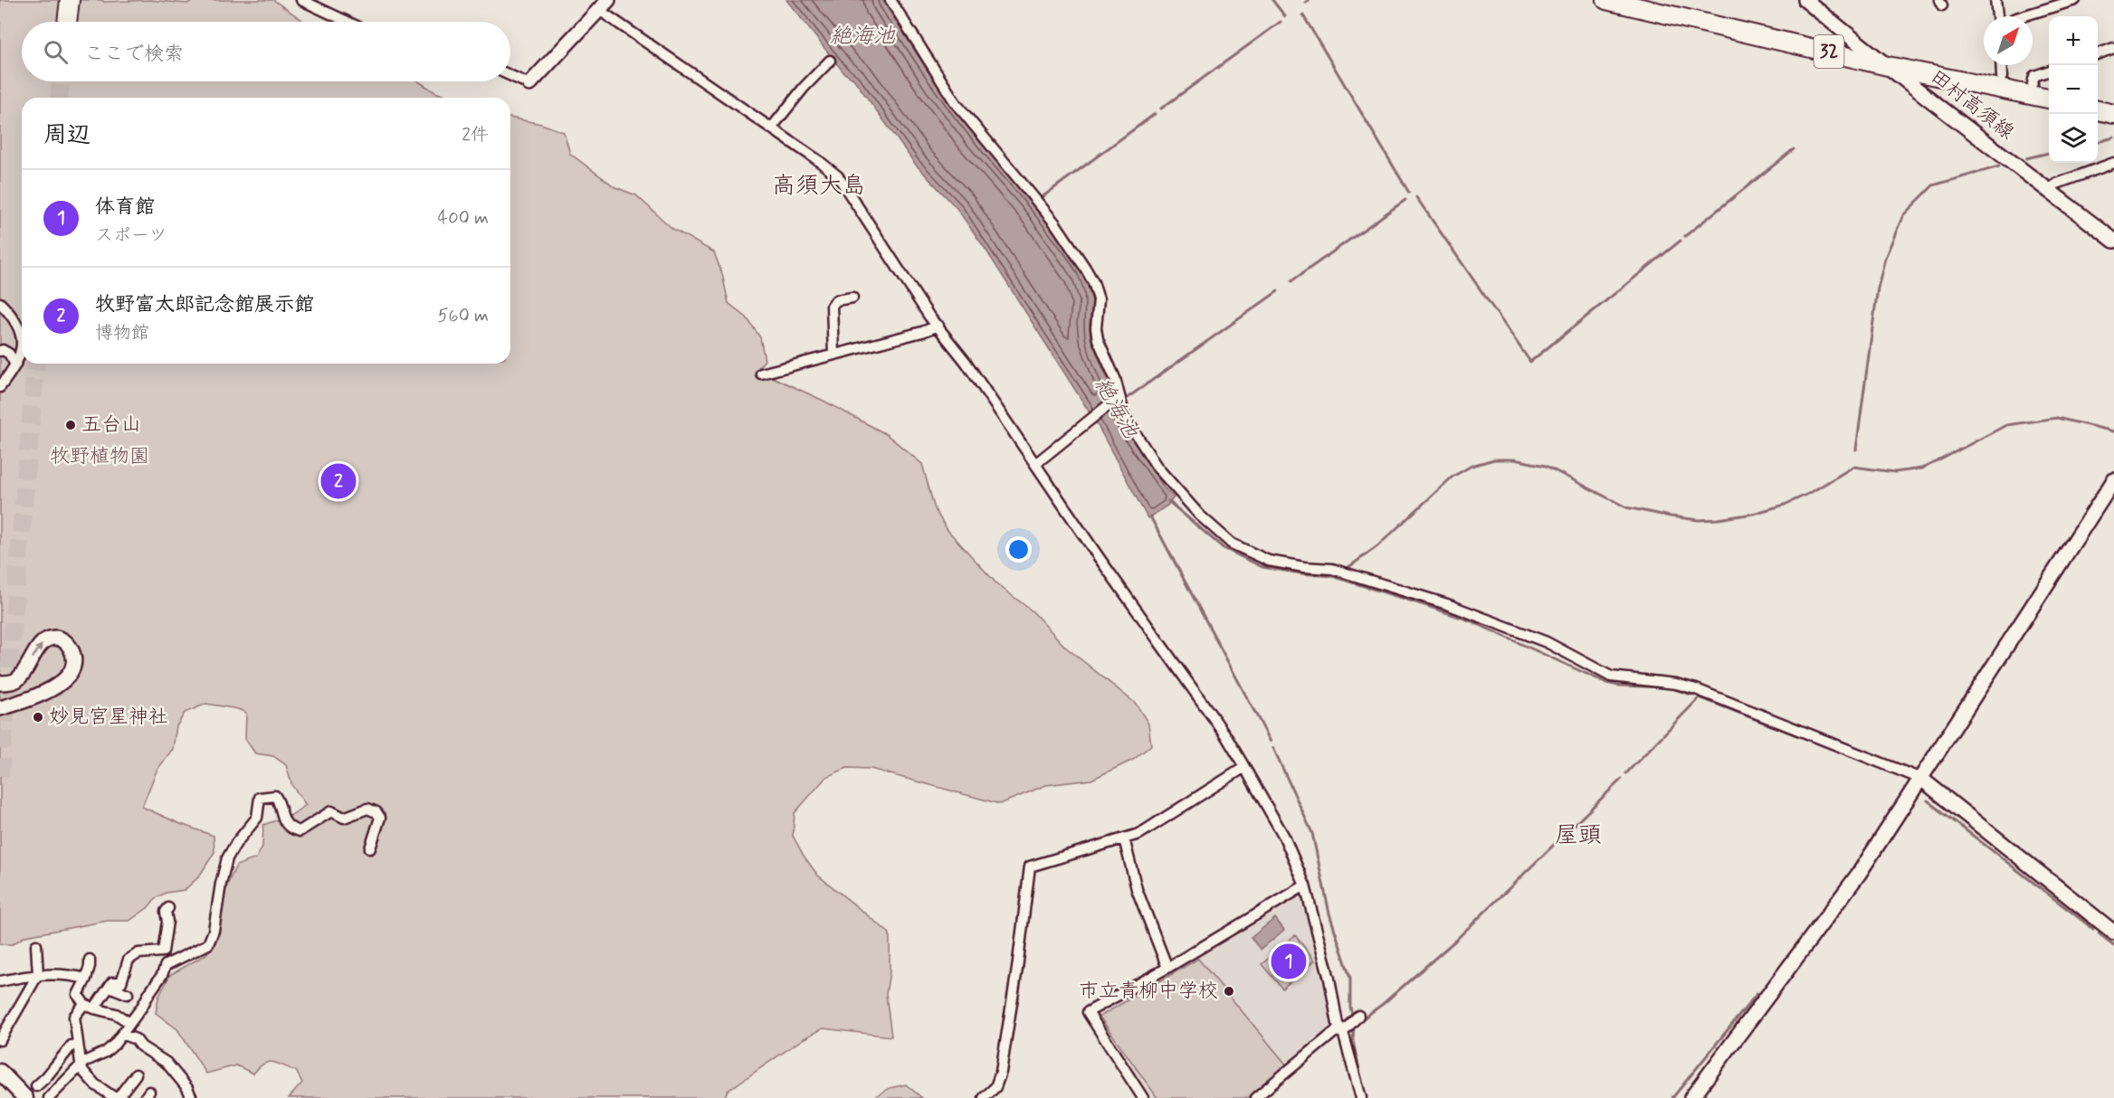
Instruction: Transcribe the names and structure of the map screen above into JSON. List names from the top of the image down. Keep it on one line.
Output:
{"streets":{"highway":["32"],"street":["田村高須線"]},"crossings":[["32","田村高須線"]],"districts":["高須大島","屋頭"],"water":["絶海池"],"parks":["牧野植物園"],"places":["五台山","妙見宮星神社","市立青柳中学校"],"north":"top right","page":{"map_buttons":["+","−"],"search":"ここで検索","heading":["周辺","2件"],"list":[{"mark":"1","name":"体育館","note":"スポーツ","value":"400 m"},{"mark":"2","name":"牧野富太郎記念館展示館","note":"博物館","value":"560 m"}],"pins":["2","1"]}}
